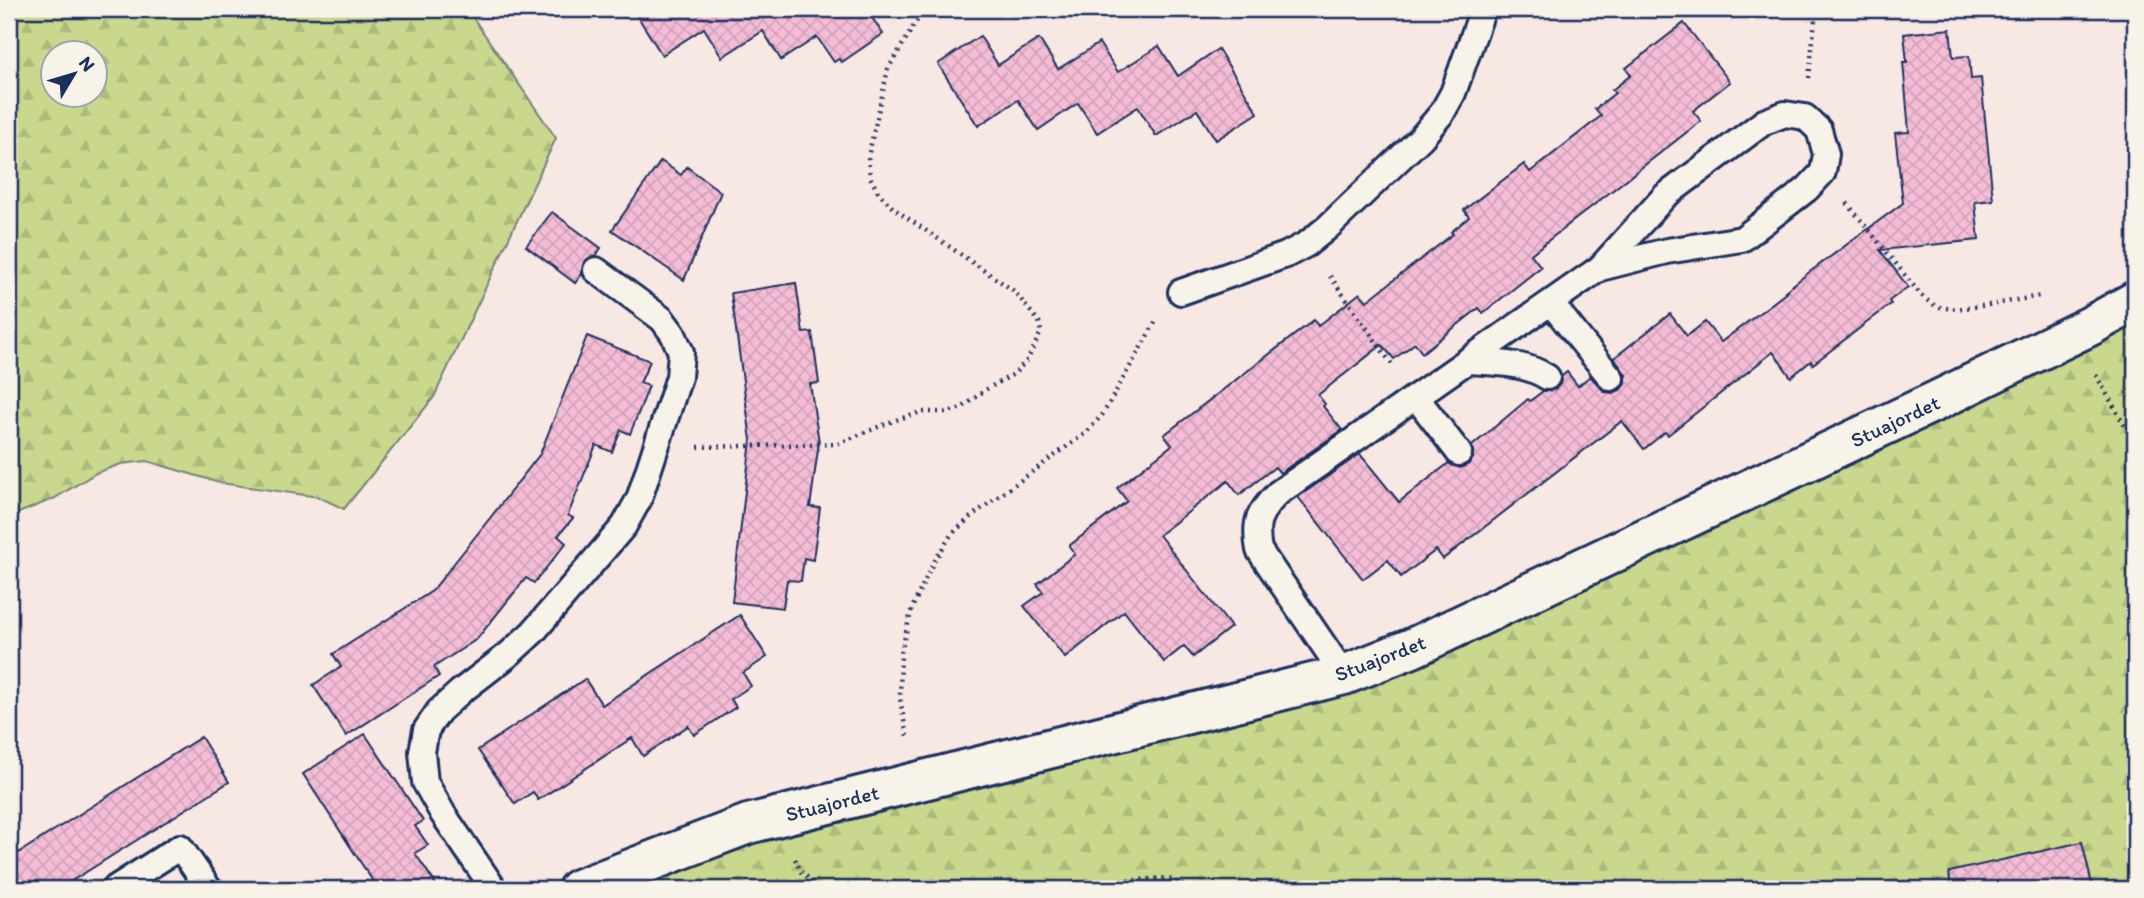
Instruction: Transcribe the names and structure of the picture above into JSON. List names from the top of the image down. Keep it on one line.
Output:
{"streets":{"street":["Stuajordet"]},"north":"top right"}
